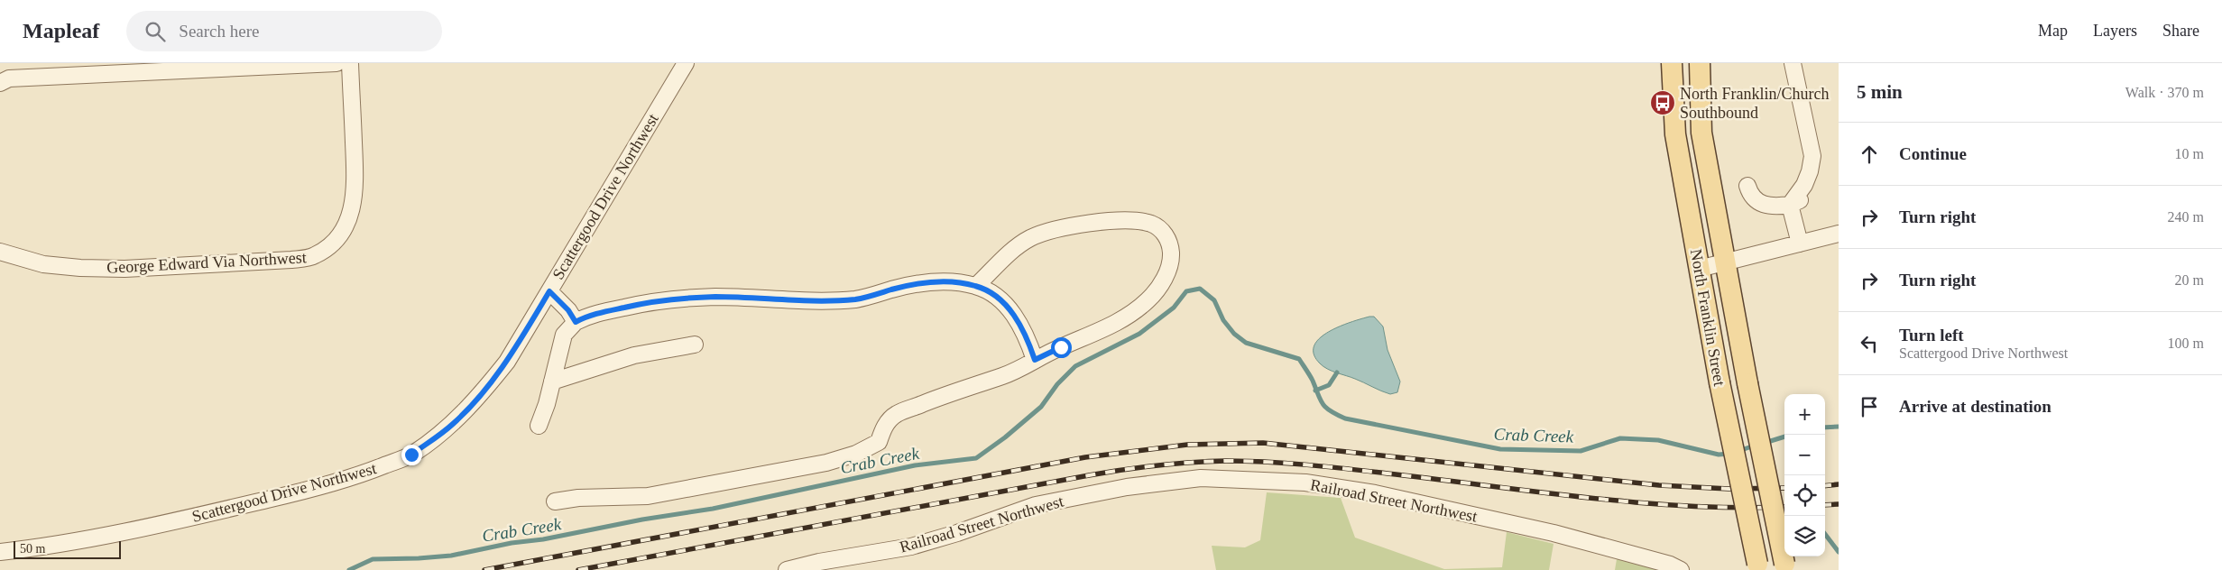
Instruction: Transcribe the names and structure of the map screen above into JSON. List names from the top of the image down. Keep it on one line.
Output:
{"streets":{"main road":["North Franklin Street"],"street":["Scattergood Drive Northwest","George Edward Via Northwest","Railroad Street Northwest"]},"water":["Crab Creek"],"places":{"bus stop":["North Franklin/Church Southbound"]},"scale_bar":"50 m","page":{"header":"Mapleaf","search":"Search here","nav":["Map","Layers","Share"],"heading":["5 min","Walk · 370 m"],"list":[["Continue","10 m"],["Turn right","240 m"],["Turn right","20 m"],["Turn left","Scattergood Drive Northwest","100 m"],"Arrive at destination"],"map_buttons":["+","−"],"scale":"50 m"}}
